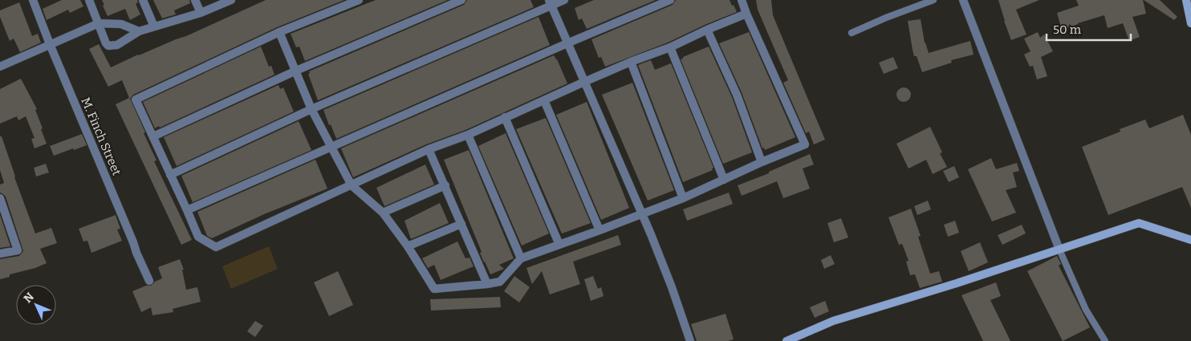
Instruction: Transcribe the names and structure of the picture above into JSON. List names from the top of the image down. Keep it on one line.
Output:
{"streets":{"street":["M. Finch Street"]},"scale_bar":"50 m","north":"top left"}
